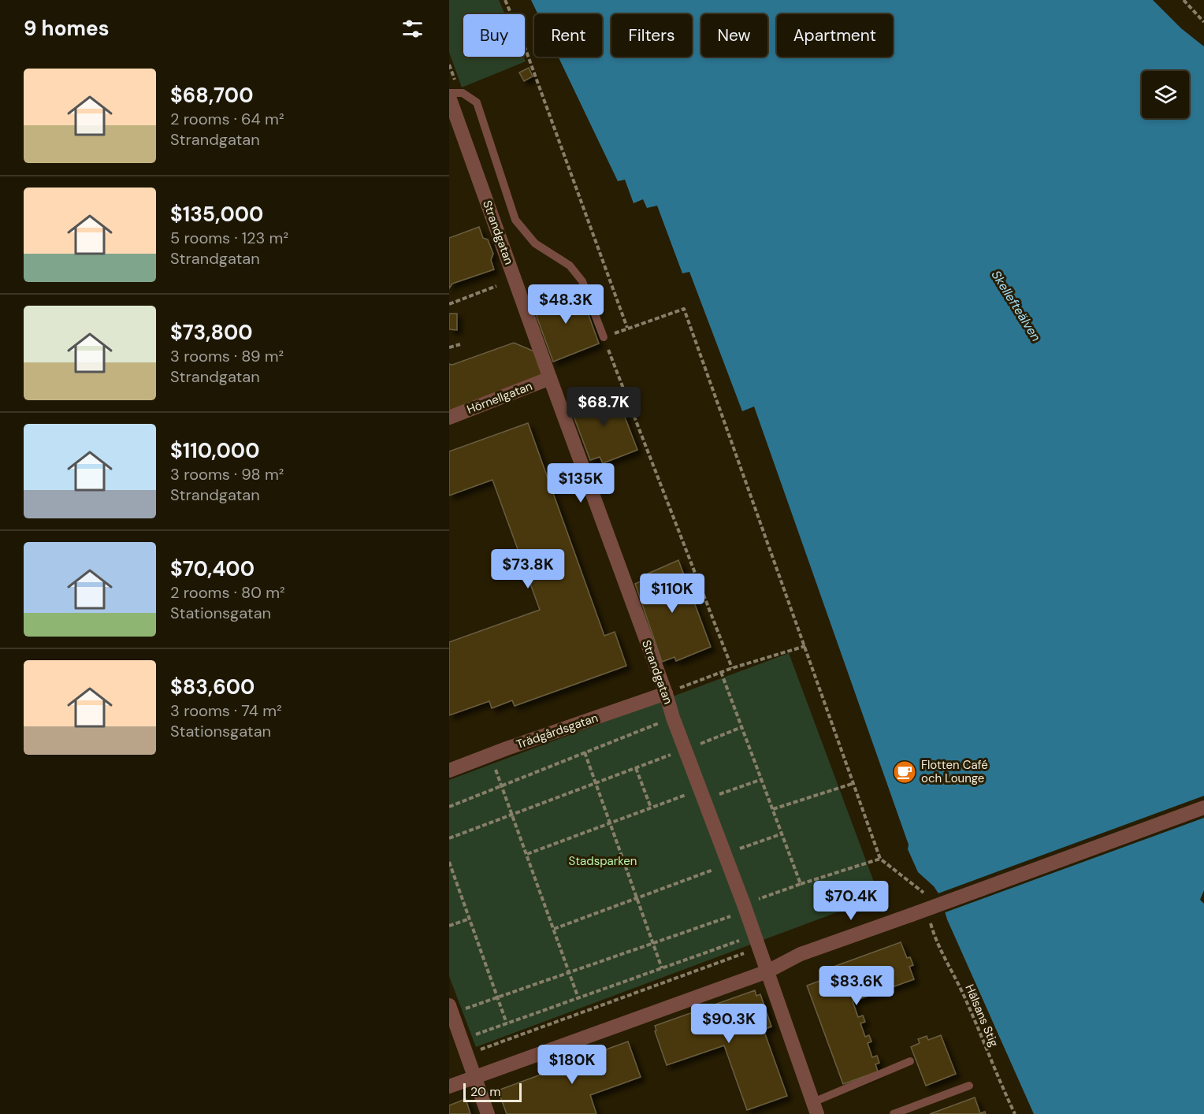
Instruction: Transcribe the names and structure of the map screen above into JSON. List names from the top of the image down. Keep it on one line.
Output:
{"streets":{"street":["Strandgatan","Hörnellgatan","Trädgårdsgatan"],"path":["Hälsans Stig"]},"crossings":[["Strandgatan","Hörnellgatan"],["Strandgatan","Trädgårdsgatan"]],"water":["Skellefteälven"],"parks":["Stadsparken"],"places":{"cafe":["Flotten Café och Lounge"]},"scale_bar":"20 m","page":{"heading":"9 homes","chip":["Buy","Rent","Filters","New","Apartment"],"list":[{"name":"$68,700","note":"2 rooms · 64 m² · Strandgatan"},{"name":"$135,000","note":"5 rooms · 123 m² · Strandgatan"},{"name":"$73,800","note":"3 rooms · 89 m² · Strandgatan"},{"name":"$110,000","note":"3 rooms · 98 m² · Strandgatan"},{"name":"$70,400","note":"2 rooms · 80 m² · Stationsgatan"},{"name":"$83,600","note":"3 rooms · 74 m² · Stationsgatan"}],"price":["$48.3K","$68.7K","$135K","$73.8K","$110K","$70.4K","$83.6K","$90.3K","$180K"],"scale":"20 m"}}
